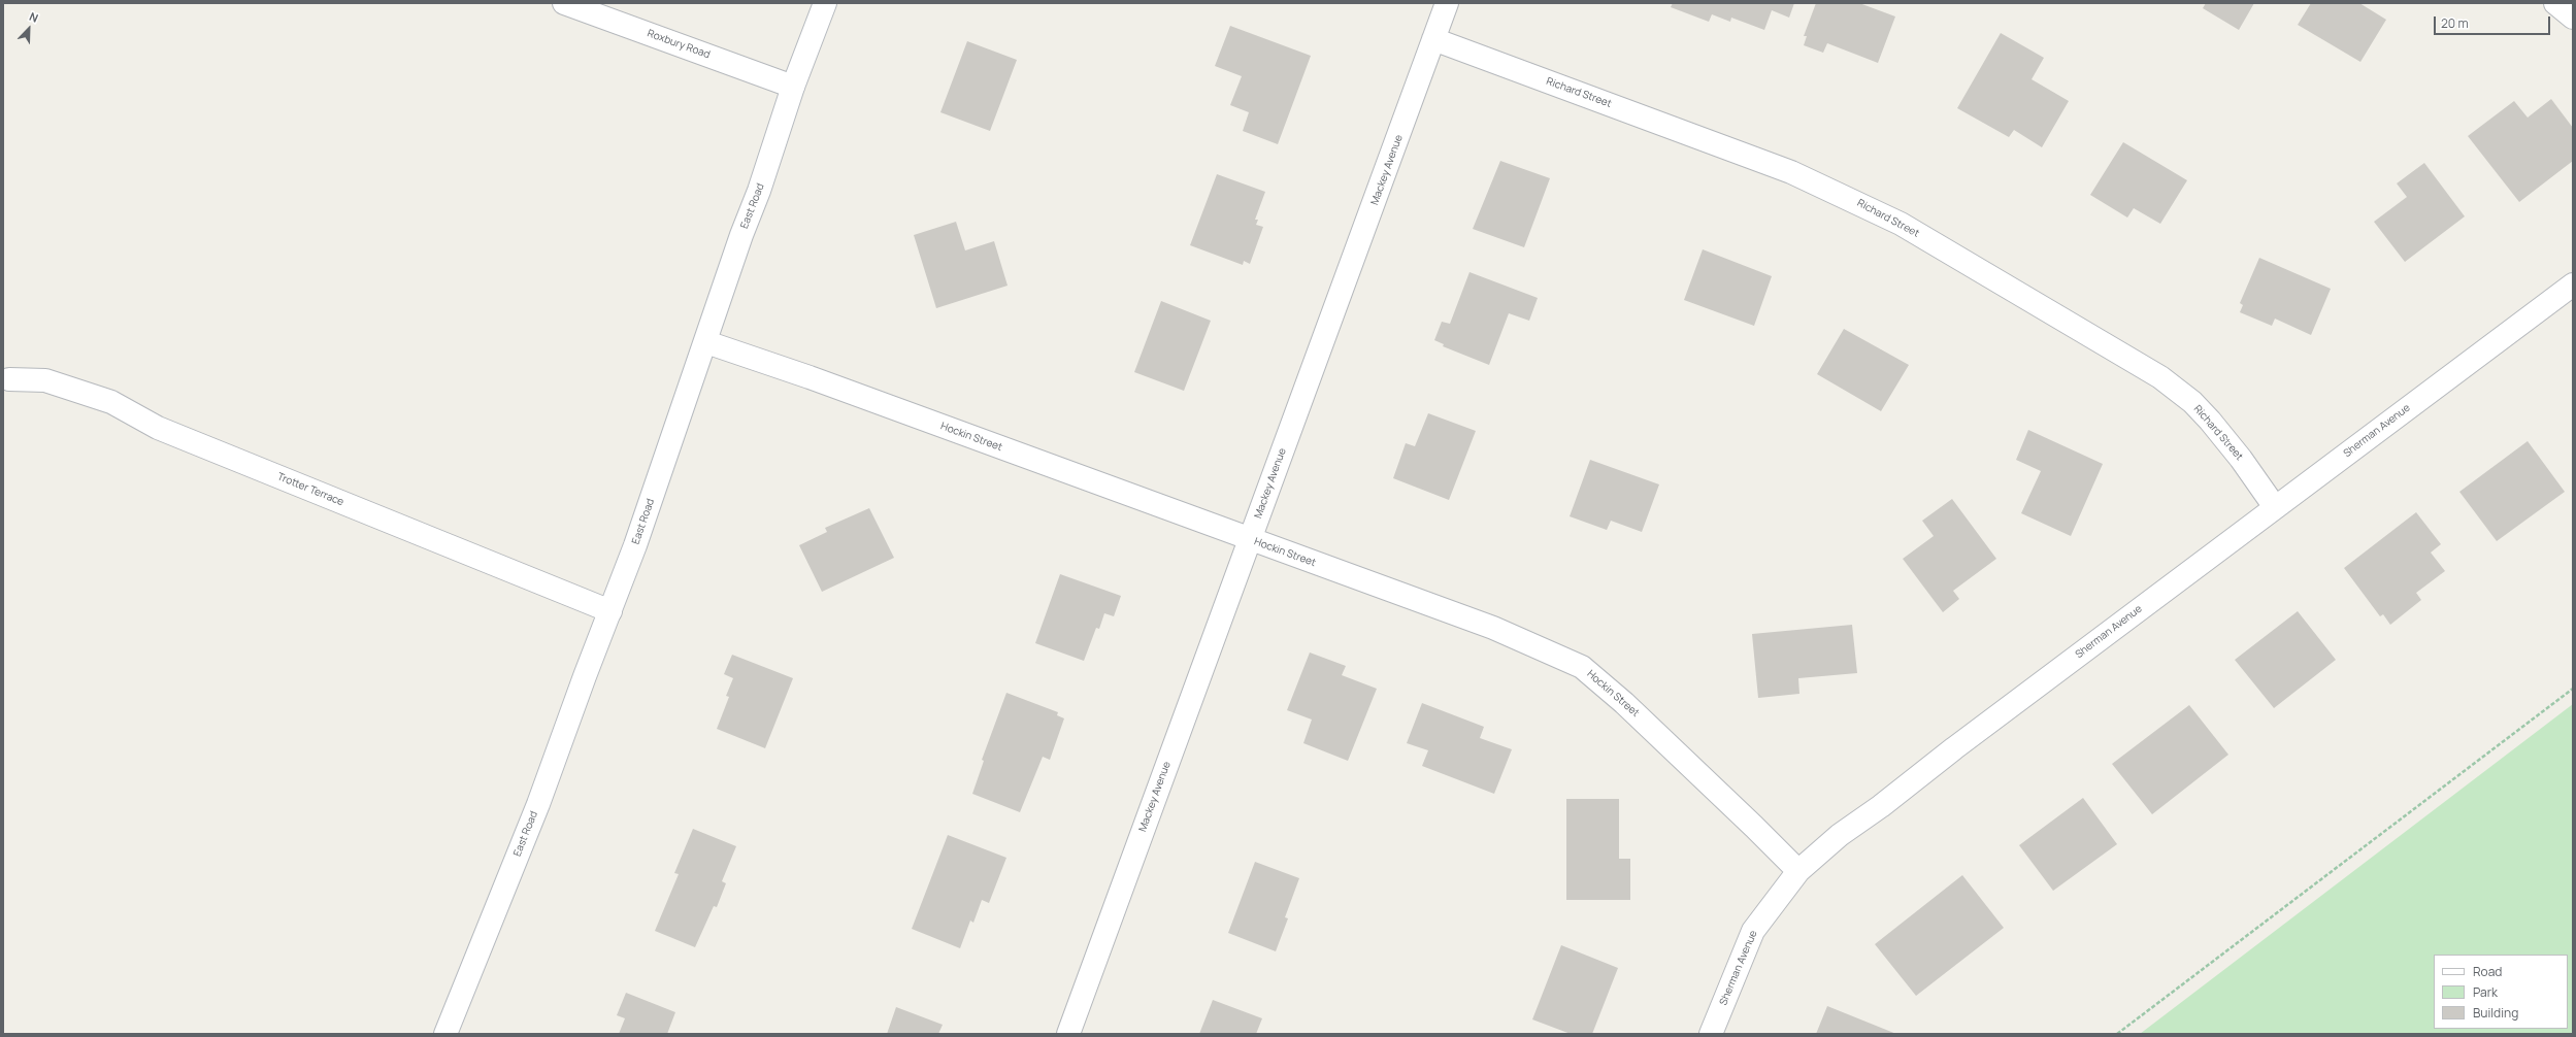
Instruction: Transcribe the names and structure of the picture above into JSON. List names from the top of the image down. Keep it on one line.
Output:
{"streets":{"street":["Roxbury Road","Richard Street","Mackey Avenue","East Road","Sherman Avenue","Hockin Street","Trotter Terrace"]},"crossings":[["Roxbury Road","East Road"],["Richard Street","Mackey Avenue"],["Richard Street","Sherman Avenue"],["Mackey Avenue","Hockin Street"],["East Road","Hockin Street"],["East Road","Trotter Terrace"],["Sherman Avenue","Hockin Street"]],"legend":["Road","Park","Building"],"scale_bar":"20 m","north":"top right"}
